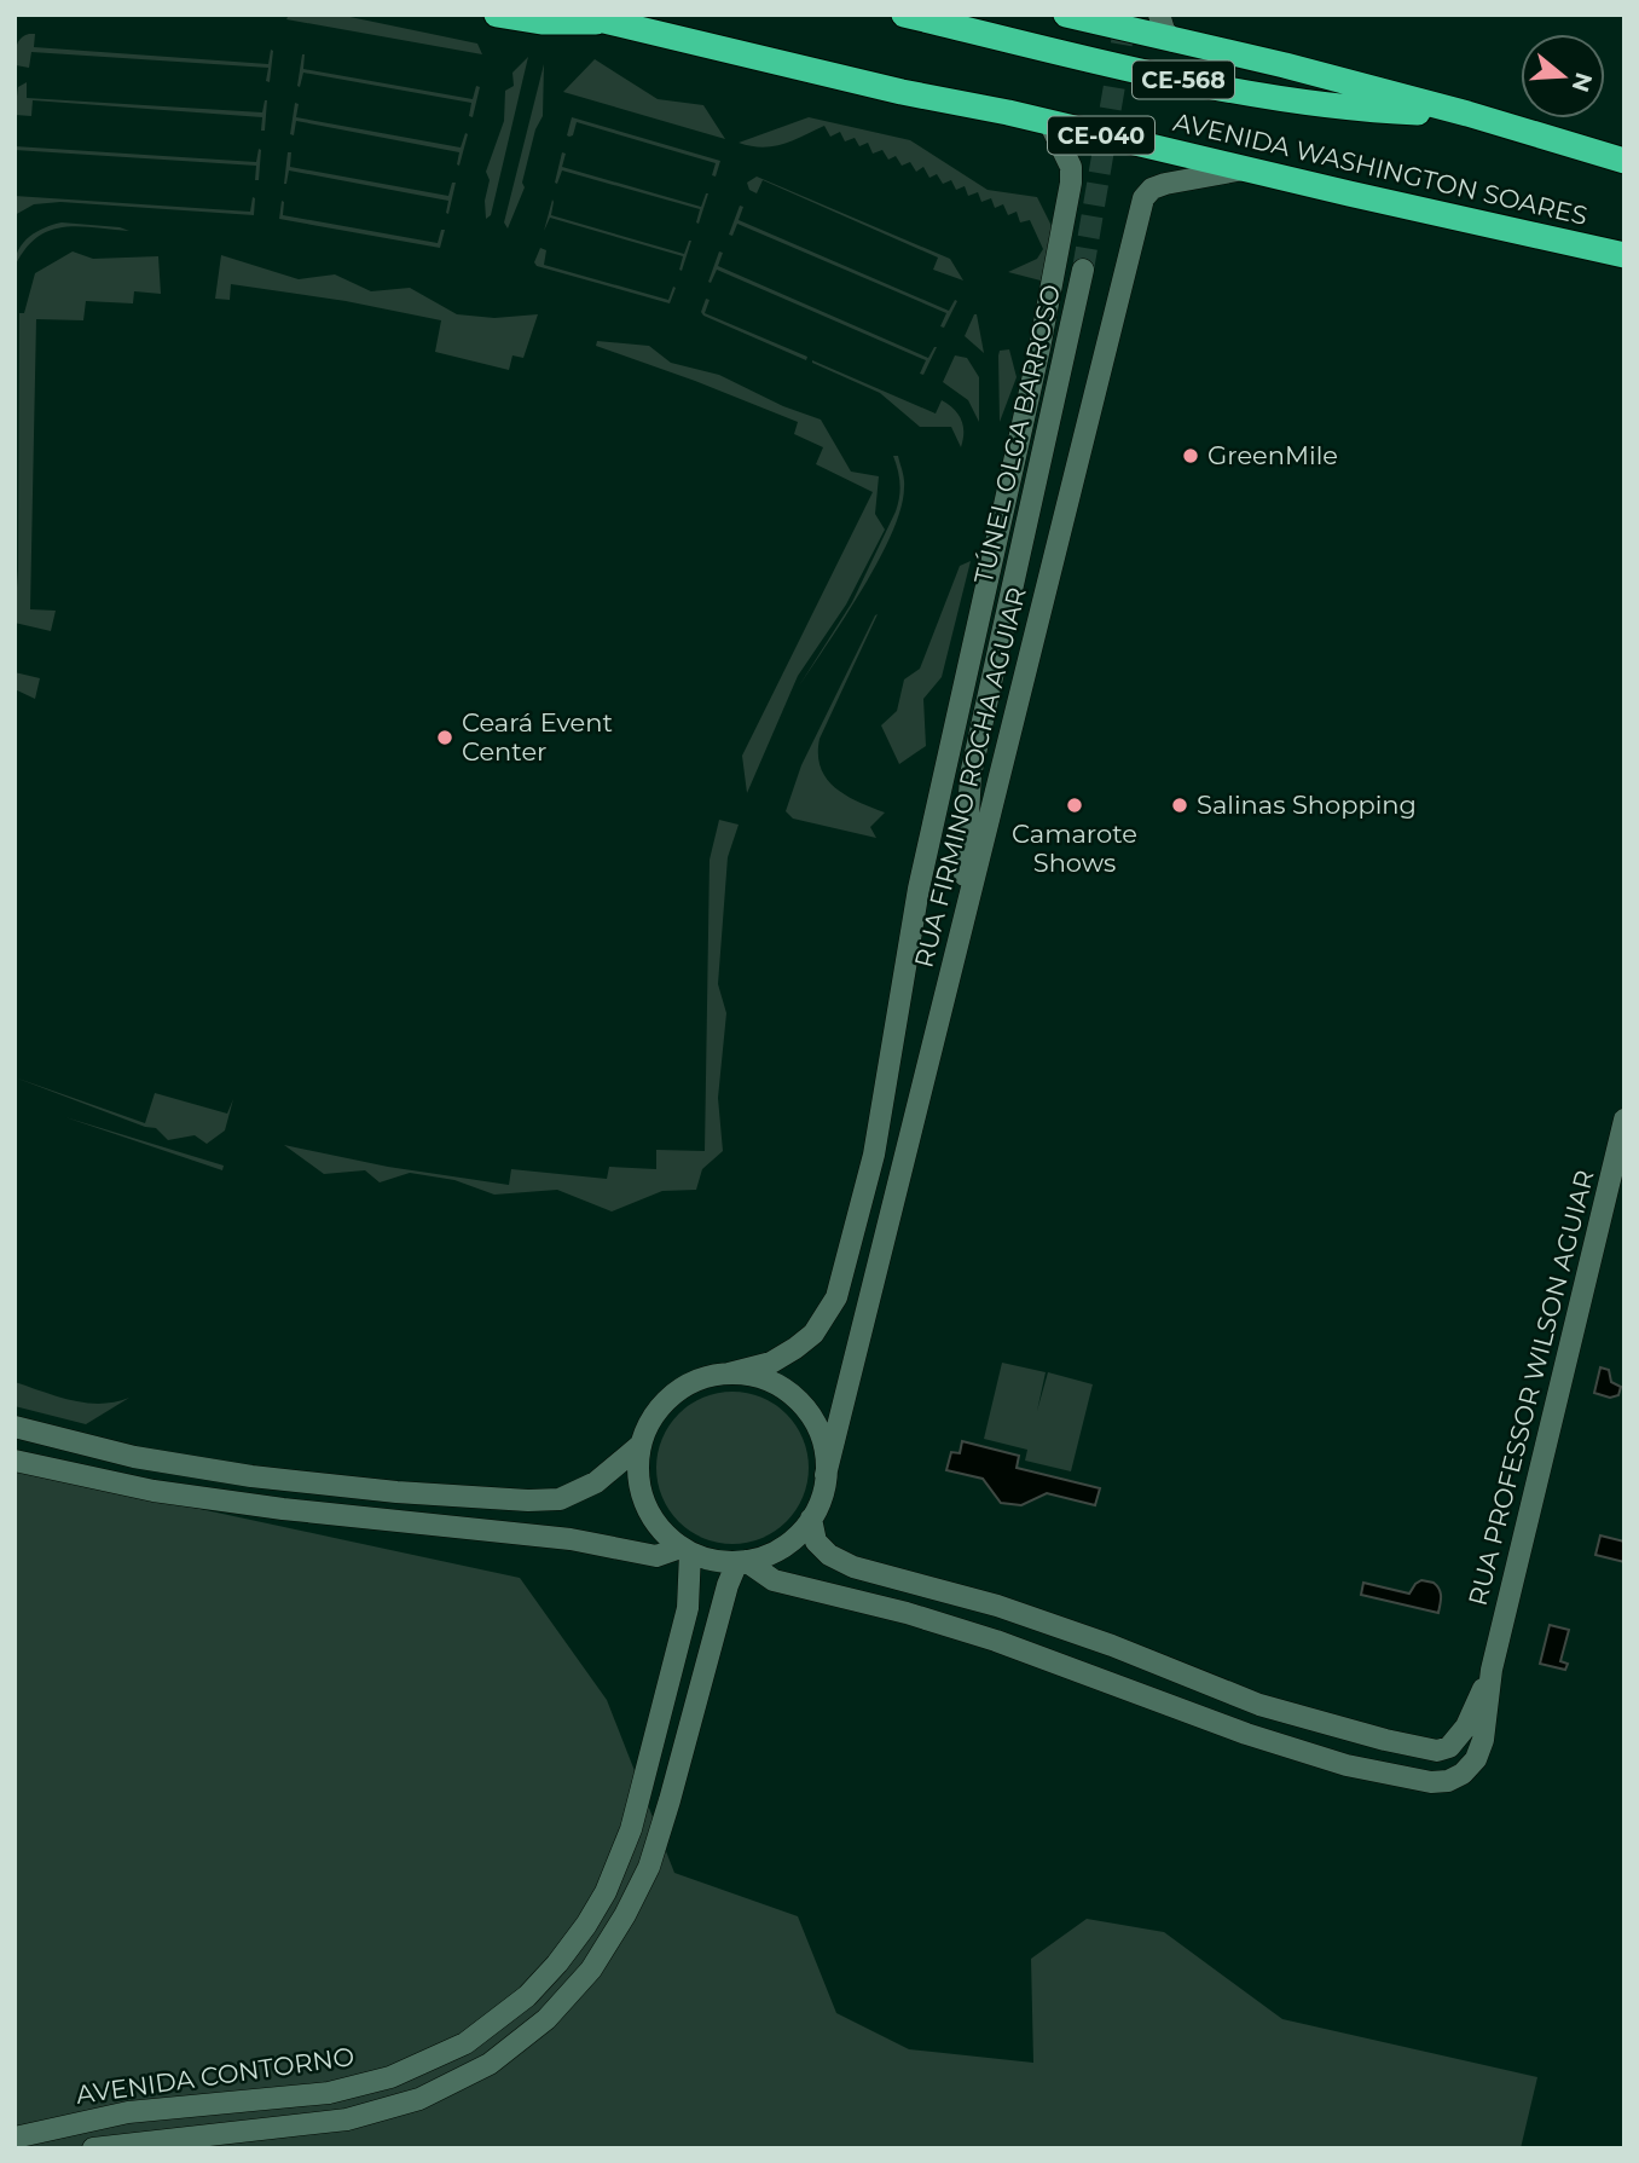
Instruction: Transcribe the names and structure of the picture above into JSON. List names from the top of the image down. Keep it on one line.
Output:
{"streets":{"highway":["CE-568","CE-040","AVENIDA WASHINGTON SOARES"],"street":["TÚNEL OLGA BARROSO","RUA FIRMINO ROCHA AGUIAR","RUA PROFESSOR WILSON AGUIAR","AVENIDA CONTORNO"]},"crossings":[["AVENIDA WASHINGTON SOARES","RUA FIRMINO ROCHA AGUIAR"],["TÚNEL OLGA BARROSO","RUA FIRMINO ROCHA AGUIAR"],["RUA FIRMINO ROCHA AGUIAR","AVENIDA CONTORNO"]],"places":["GreenMile","Ceará Event Center","Camarote Shows","Salinas Shopping"],"north":"right"}
